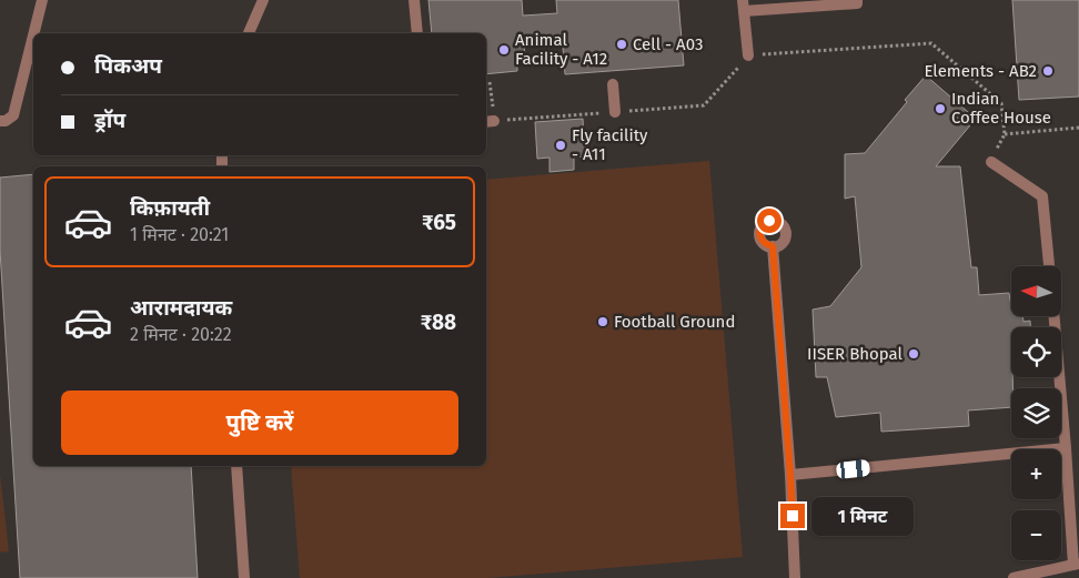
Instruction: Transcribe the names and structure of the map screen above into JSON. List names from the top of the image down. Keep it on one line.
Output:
{"places":["Cell - A03","Animal Facility - A12","Elements - AB2","Indian Coffee House","Fly facility - A11","Football Ground","IISER Bhopal"],"north":"left","page":{"banner":["पिकअप","ड्रॉप"],"list":[{"name":"किफ़ायती","note":"1 मिनट · 20:21","value":"₹65"},{"name":"आरामदायक","note":"2 मिनट · 20:22","value":"₹88"}],"map_buttons":["+","−"],"buttons":"पुष्टि करें","bubble":"1 मिनट"}}
